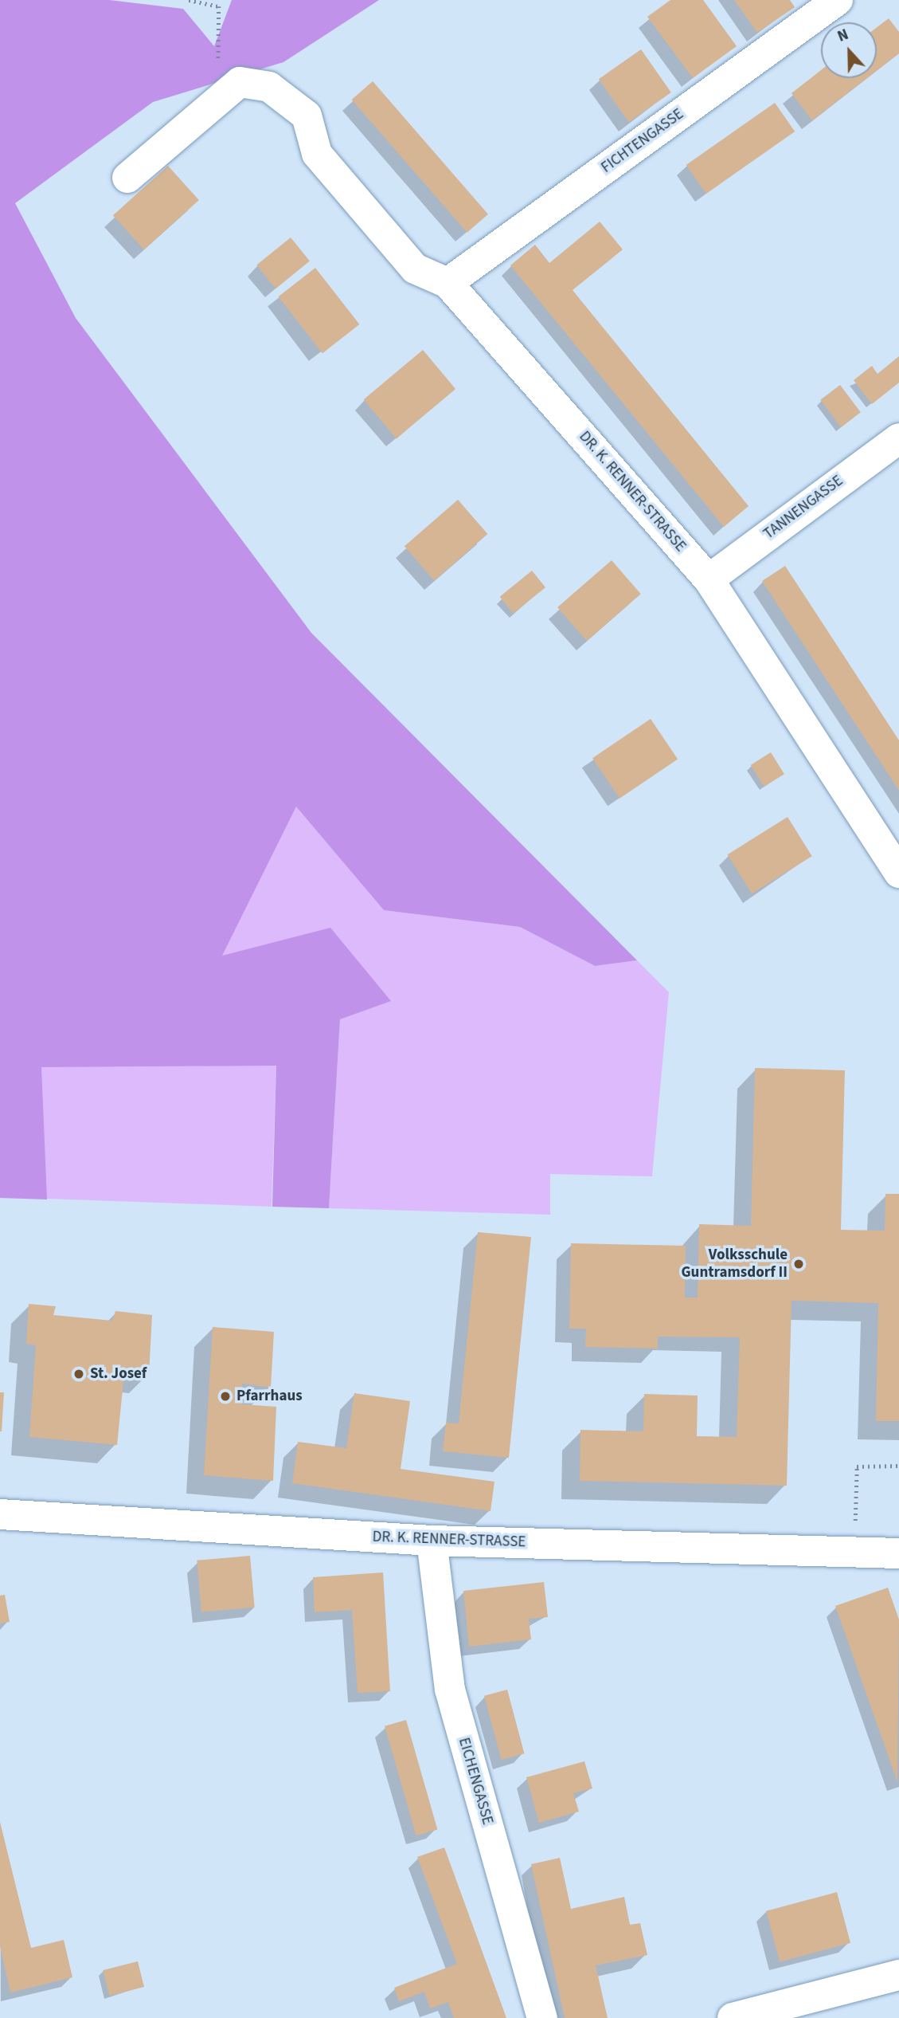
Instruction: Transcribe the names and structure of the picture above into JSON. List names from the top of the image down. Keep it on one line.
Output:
{"streets":{"street":["FICHTENGASSE","DR. K. RENNER-STRASSE","TANNENGASSE","EICHENGASSE"]},"crossings":[["FICHTENGASSE","DR. K. RENNER-STRASSE"],["DR. K. RENNER-STRASSE","TANNENGASSE"],["DR. K. RENNER-STRASSE","EICHENGASSE"]],"places":["Volksschule Guntramsdorf II","St. Josef","Pfarrhaus"],"north":"top"}
